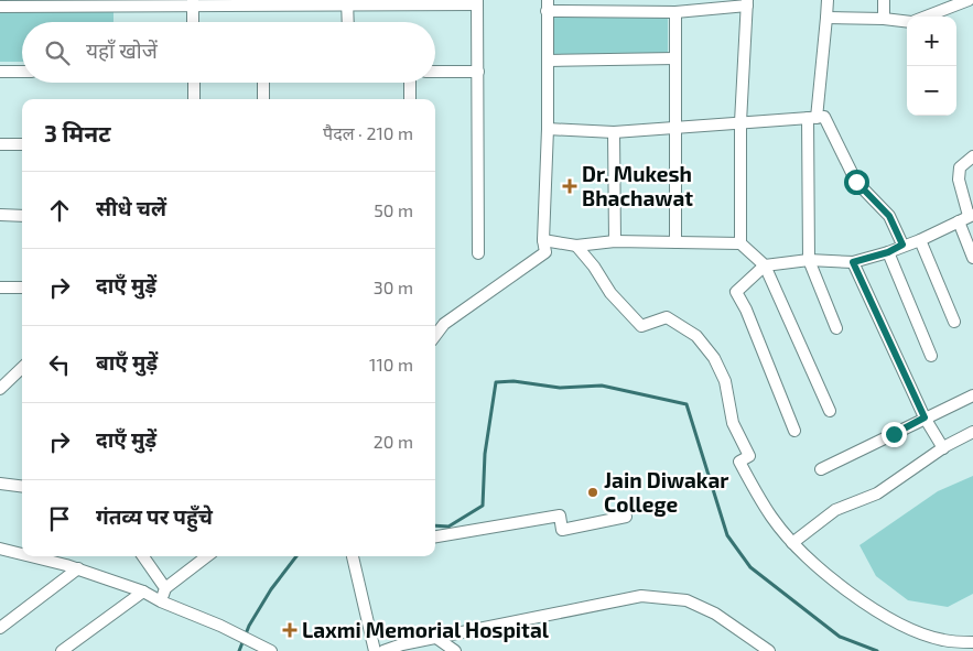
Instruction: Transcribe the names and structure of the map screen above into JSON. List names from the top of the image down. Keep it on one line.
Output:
{"places":{"health":["Dr. Mukesh Bhachawat","Laxmi Memorial Hospital"],"other":["Jain Diwakar College"]},"page":{"map_buttons":["+","−"],"search":"यहाँ खोजें","heading":["3 मिनट","पैदल · 210 m"],"list":[["सीधे चलें","50 m"],["दाएँ मुड़ें","30 m"],["बाएँ मुड़ें","110 m"],["दाएँ मुड़ें","20 m"],"गंतव्य पर पहुँचे"]}}
